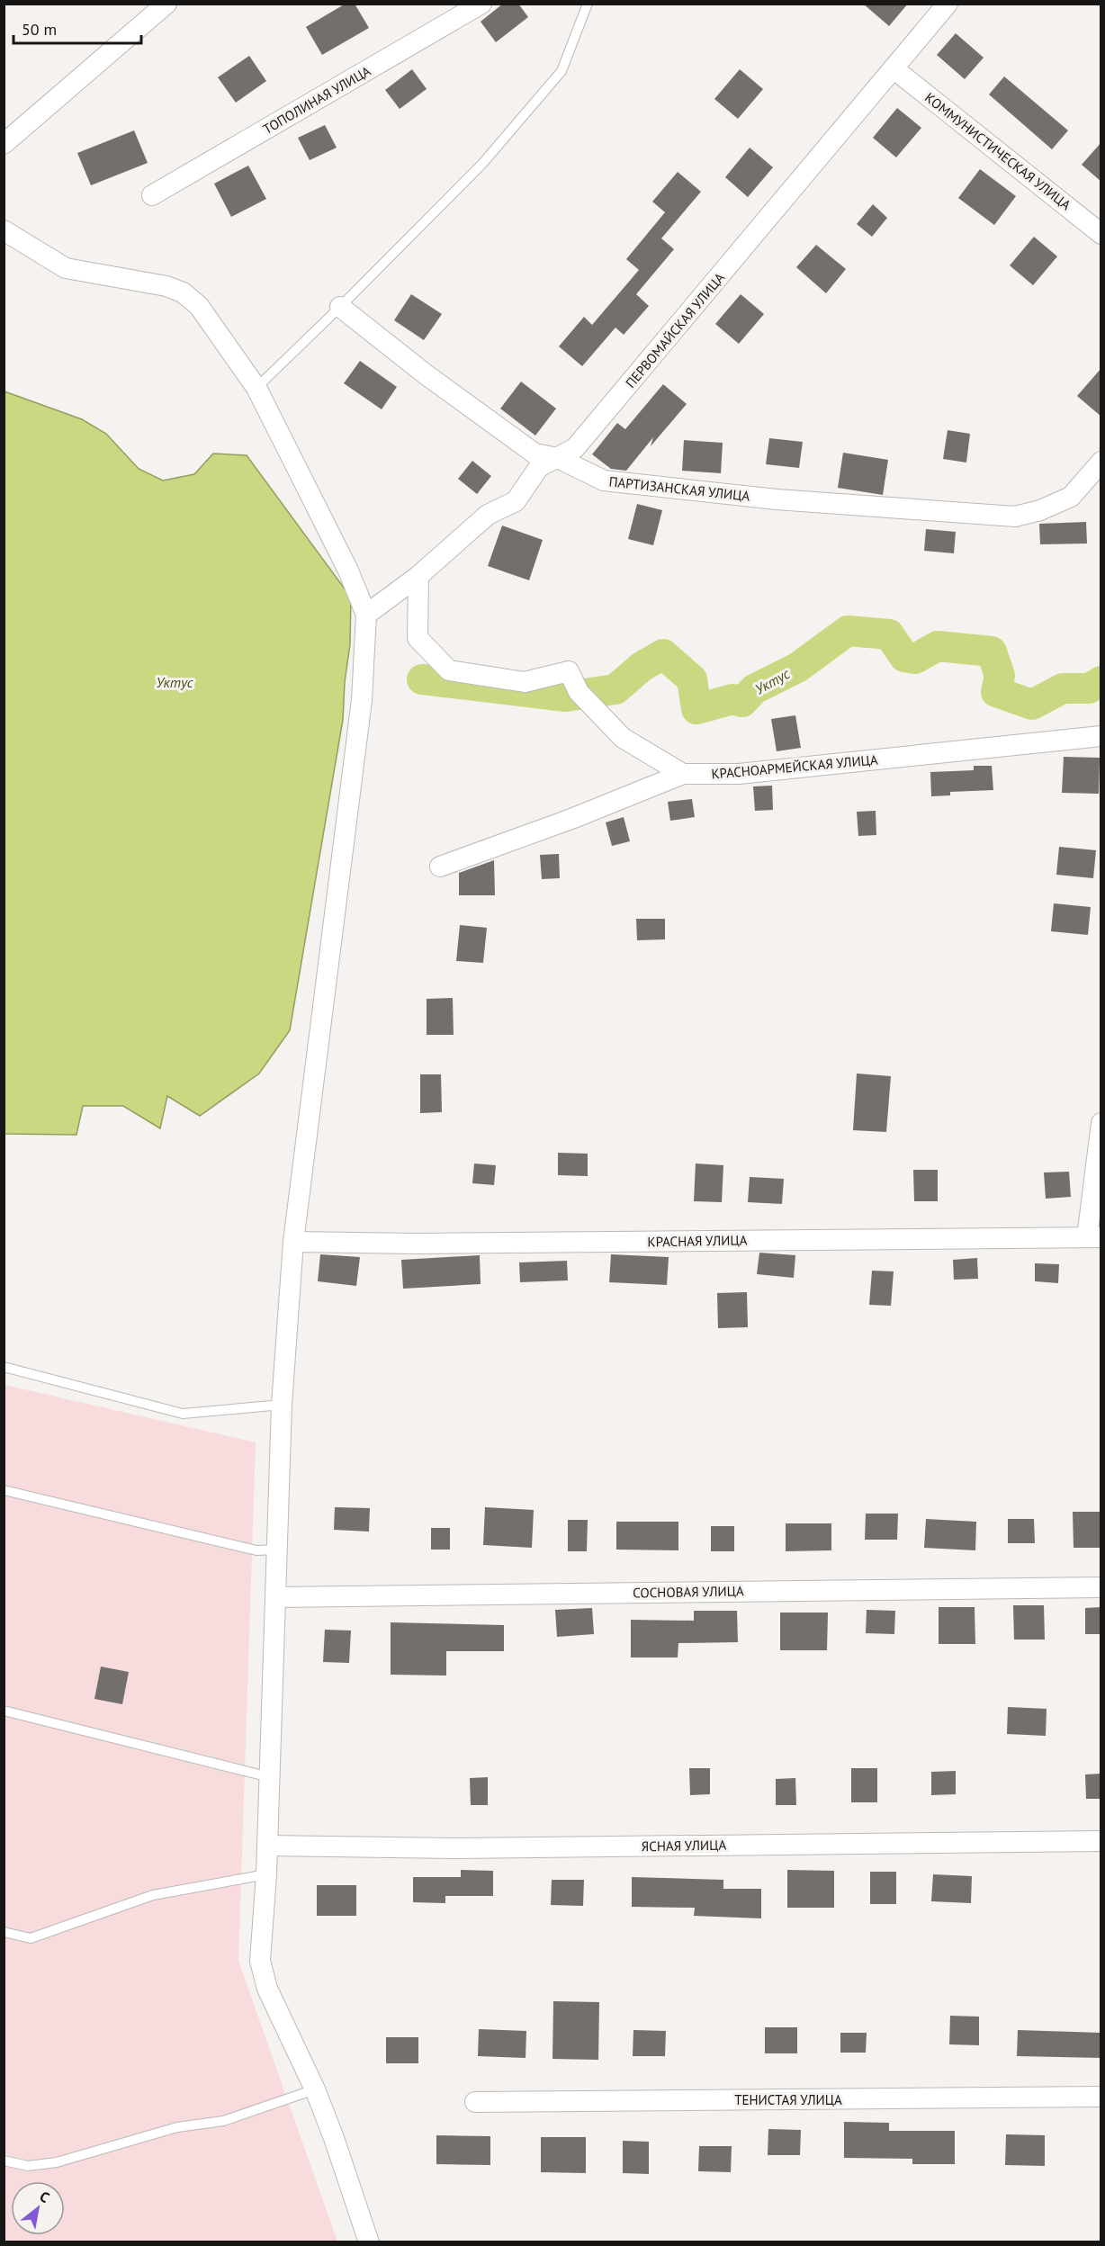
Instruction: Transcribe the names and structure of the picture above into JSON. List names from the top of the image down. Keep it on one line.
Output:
{"streets":{"street":["ТОПОЛИНАЯ УЛИЦА","КОММУНИСТИЧЕСКАЯ УЛИЦА","ПЕРВОМАЙСКАЯ УЛИЦА","ПАРТИЗАНСКАЯ УЛИЦА","КРАСНОАРМЕЙСКАЯ УЛИЦА","КРАСНАЯ УЛИЦА","СОСНОВАЯ УЛИЦА","ЯСНАЯ УЛИЦА","ТЕНИСТАЯ УЛИЦА"]},"crossings":[["КОММУНИСТИЧЕСКАЯ УЛИЦА","ПЕРВОМАЙСКАЯ УЛИЦА"],["ПЕРВОМАЙСКАЯ УЛИЦА","ПАРТИЗАНСКАЯ УЛИЦА"]],"water":["Уктус"],"scale_bar":"50 m","north":"top right"}
